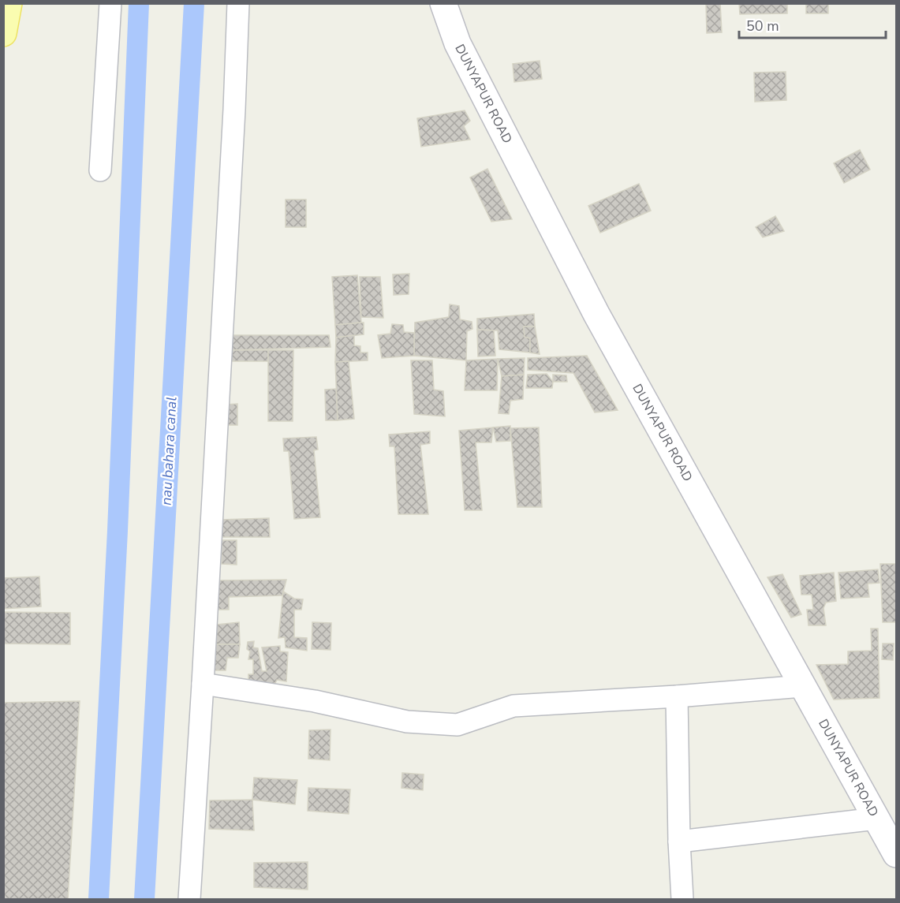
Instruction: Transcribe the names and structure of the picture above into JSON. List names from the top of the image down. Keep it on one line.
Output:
{"streets":{"main road":["DUNYAPUR ROAD"]},"water":["nau bahara canal"],"scale_bar":"50 m"}
